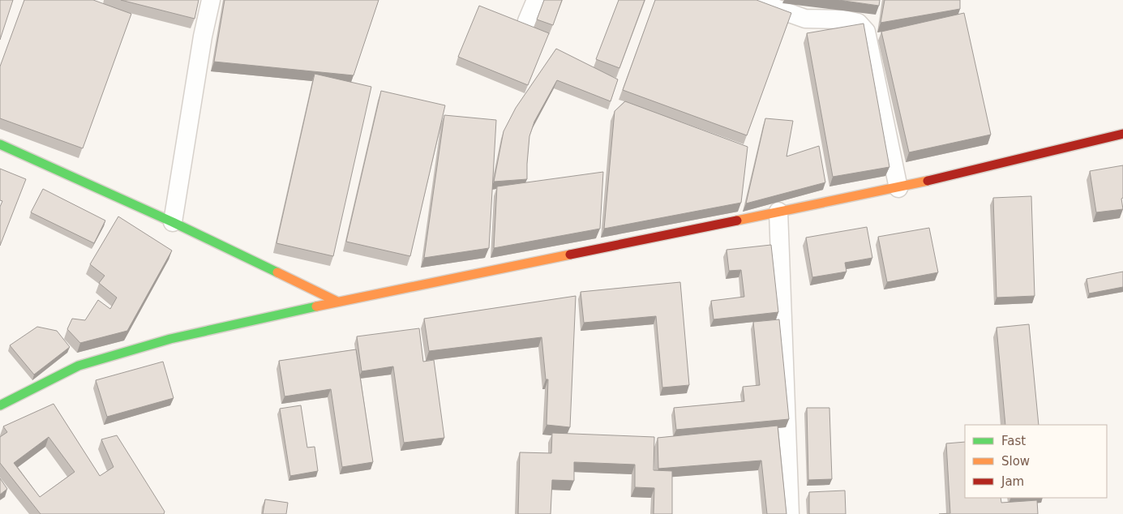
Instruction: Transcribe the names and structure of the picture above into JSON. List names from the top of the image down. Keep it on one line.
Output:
{"legend":["Fast","Slow","Jam"]}
